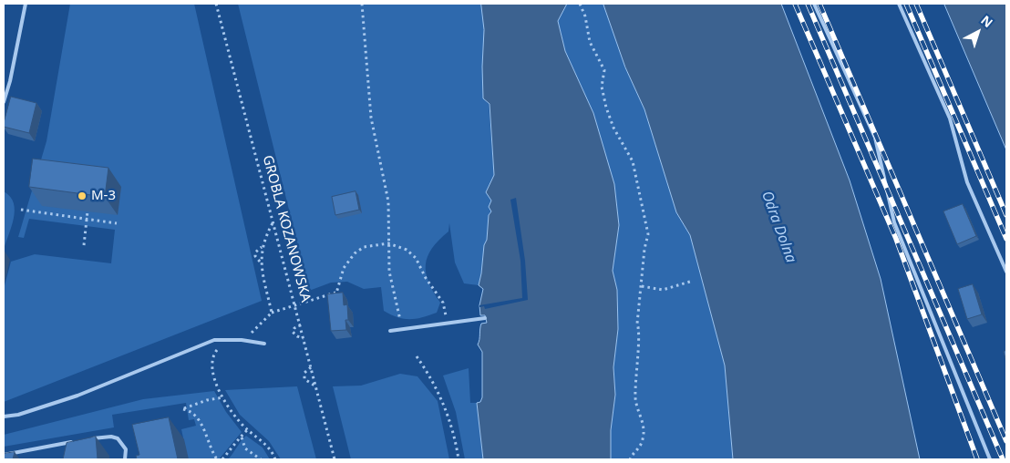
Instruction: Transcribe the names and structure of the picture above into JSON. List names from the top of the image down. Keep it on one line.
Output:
{"streets":{"path":["GROBLA KOZANOWSKA"]},"water":["Odra Dolna"],"places":["M-3"],"north":"top right"}
